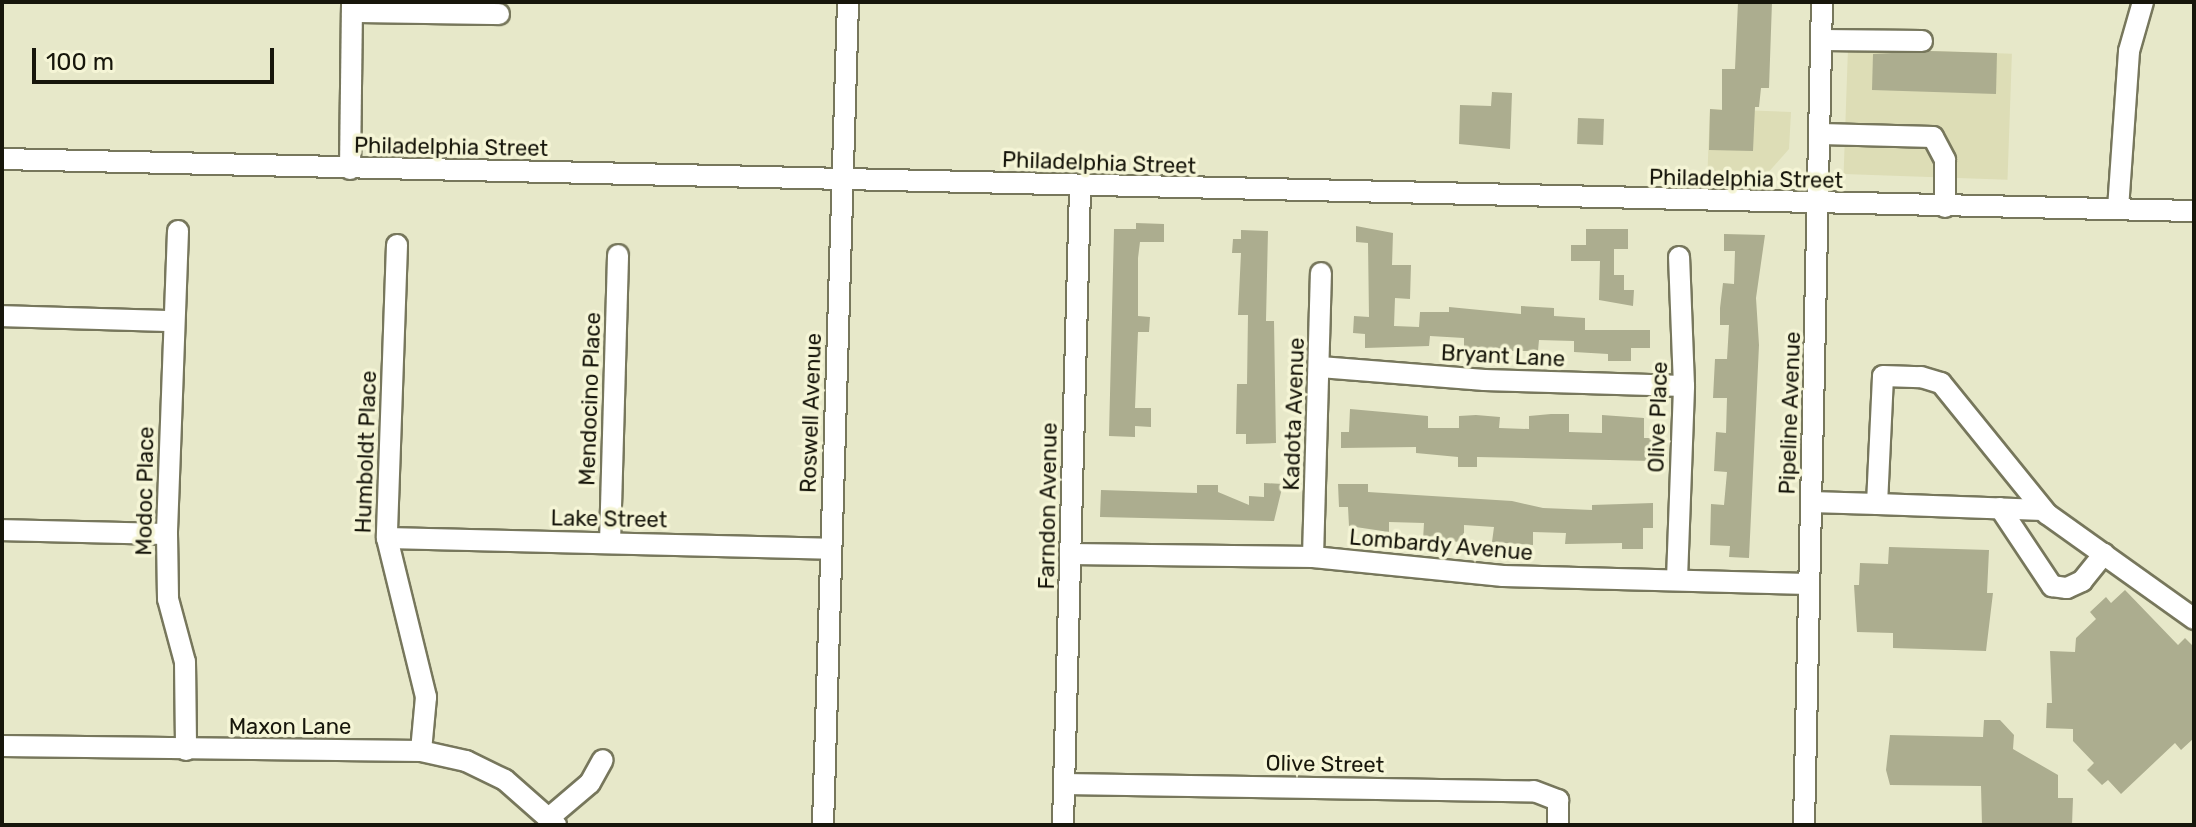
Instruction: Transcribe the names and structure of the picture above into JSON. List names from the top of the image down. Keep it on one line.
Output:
{"streets":{"street":["Philadelphia Street","Bryant Lane","Mendocino Place","Roswell Avenue","Pipeline Avenue","Kadota Avenue","Olive Place","Humboldt Place","Modoc Place","Farndon Avenue","Lake Street","Lombardy Avenue","Maxon Lane","Olive Street"]},"crossings":[["Philadelphia Street","Roswell Avenue"],["Philadelphia Street","Pipeline Avenue"],["Philadelphia Street","Farndon Avenue"],["Bryant Lane","Kadota Avenue"],["Bryant Lane","Olive Place"],["Mendocino Place","Lake Street"],["Roswell Avenue","Lake Street"],["Pipeline Avenue","Lombardy Avenue"],["Kadota Avenue","Lombardy Avenue"],["Olive Place","Lombardy Avenue"],["Humboldt Place","Lake Street"],["Humboldt Place","Maxon Lane"],["Modoc Place","Maxon Lane"],["Farndon Avenue","Lombardy Avenue"],["Farndon Avenue","Olive Street"]],"scale_bar":"100 m"}
